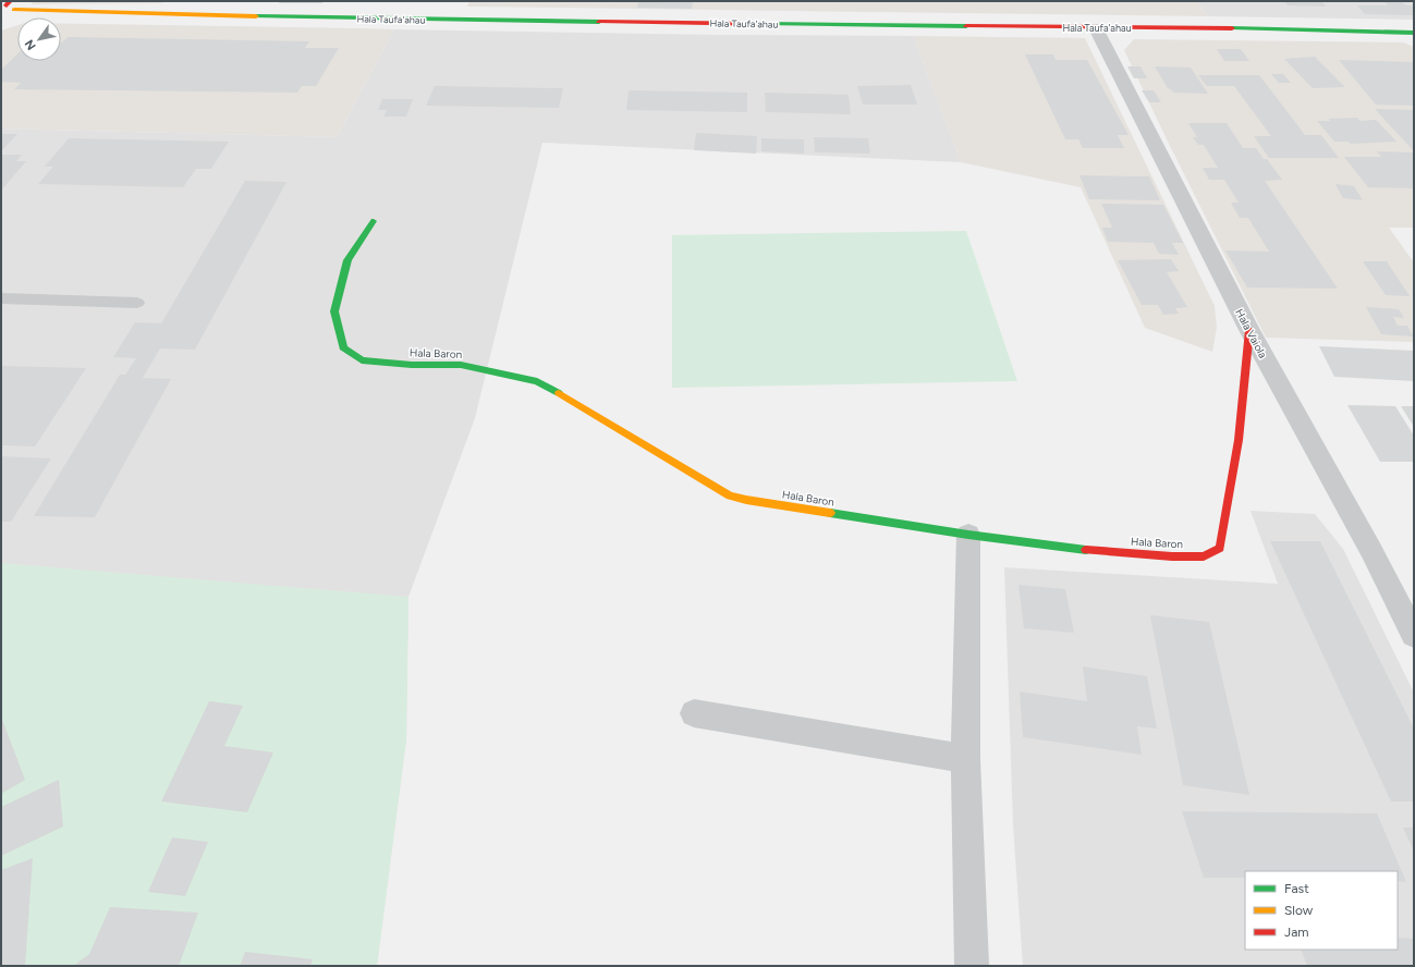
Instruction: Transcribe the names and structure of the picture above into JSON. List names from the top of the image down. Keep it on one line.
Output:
{"streets":{"main road":["Hala Taufa'ahau","Hala Baron"],"street":["Hala Vaiola"]},"crossings":[["Hala Taufa'ahau","Hala Vaiola"],["Hala Vaiola","Hala Baron"]],"legend":["Fast","Slow","Jam"],"north":"bottom left"}
